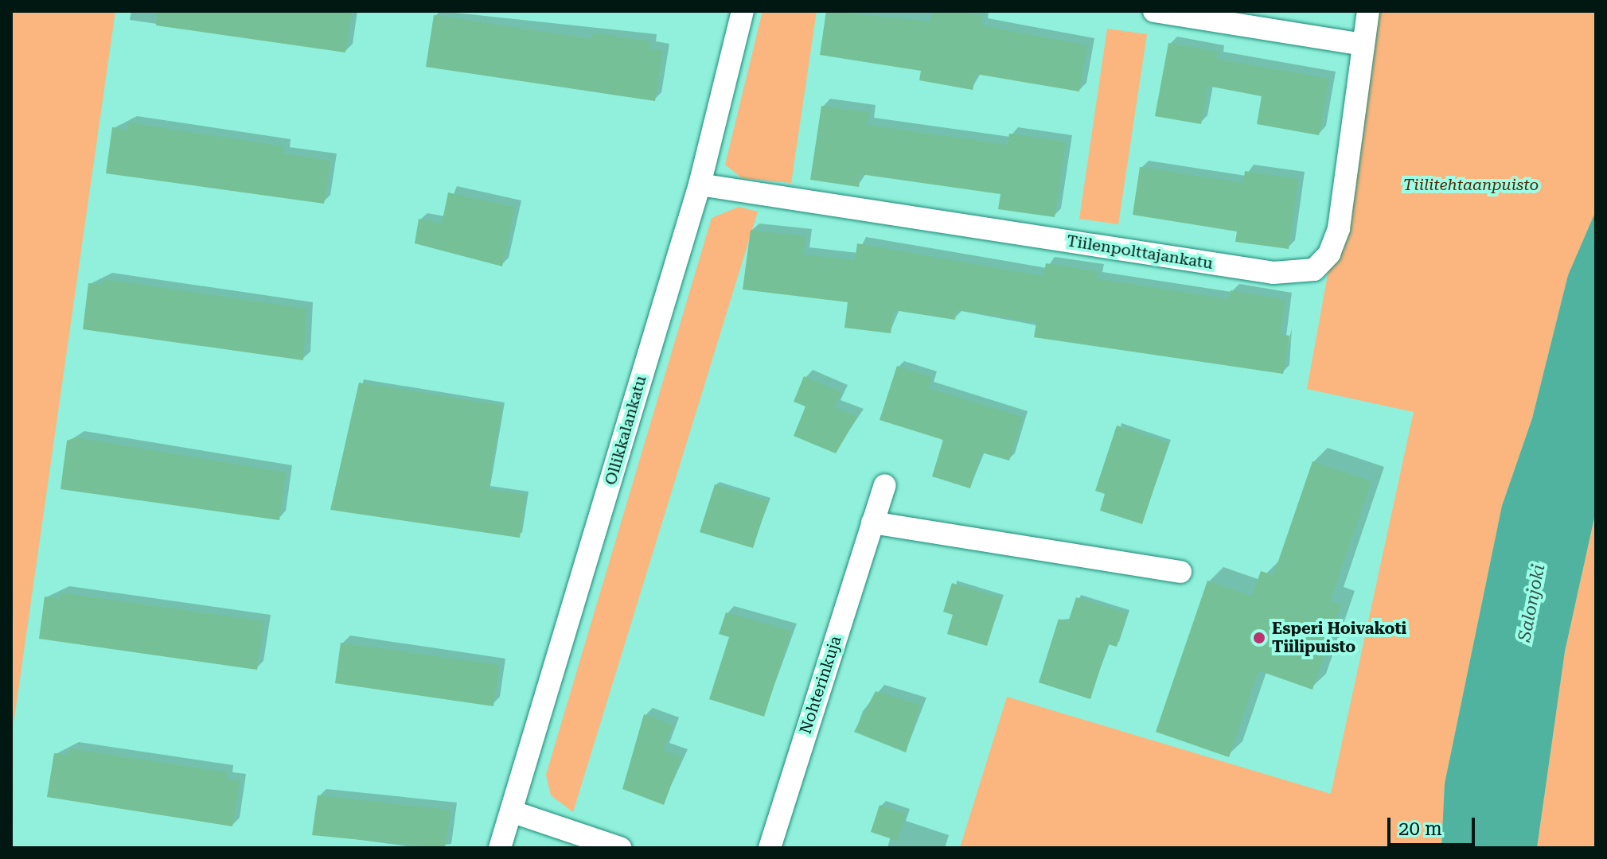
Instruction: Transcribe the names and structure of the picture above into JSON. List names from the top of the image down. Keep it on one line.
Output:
{"streets":{"street":["Tiilenpolttajankatu","Ollikkalankatu","Nohterinkuja"]},"crossings":[["Tiilenpolttajankatu","Ollikkalankatu"]],"water":["Salonjoki"],"parks":["Tiilitehtaanpuisto"],"places":["Esperi Hoivakoti Tiilipuisto"],"scale_bar":"20 m"}
